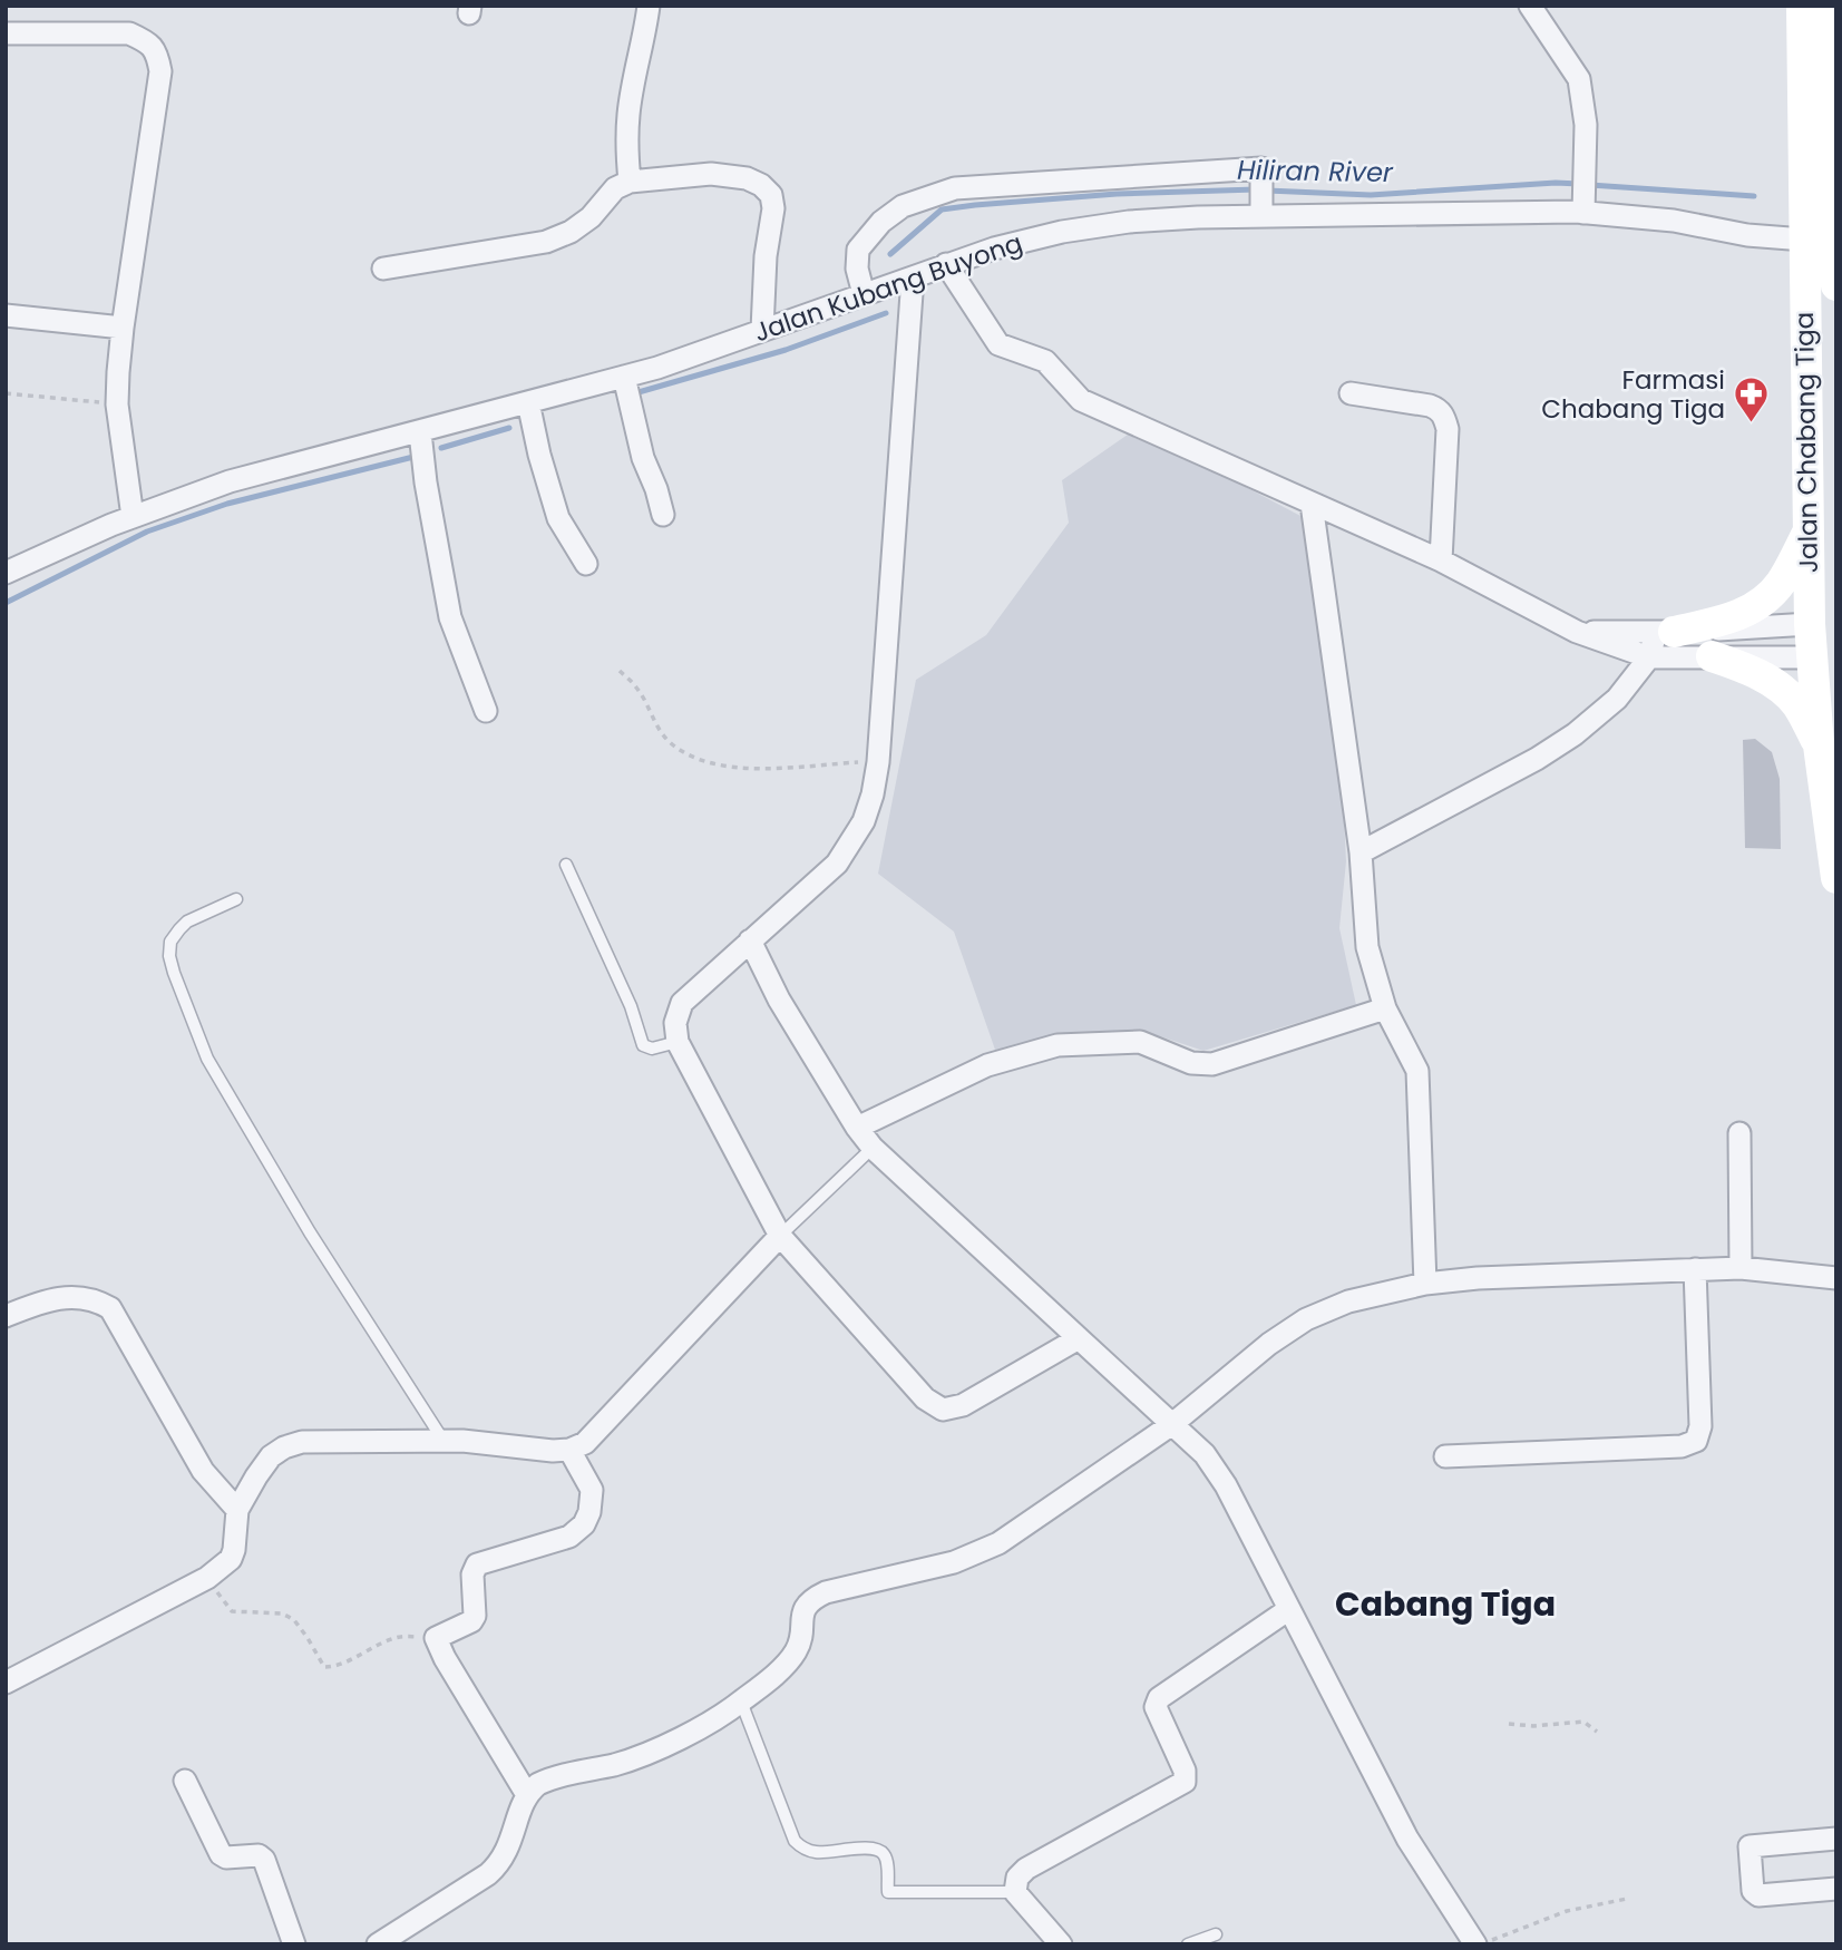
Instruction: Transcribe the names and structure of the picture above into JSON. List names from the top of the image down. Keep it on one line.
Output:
{"streets":{"main road":["Jalan Chabang Tiga"],"street":["Jalan Kubang Buyong"]},"crossings":[["Jalan Kubang Buyong","Jalan Chabang Tiga"]],"districts":["Cabang Tiga"],"water":["Hiliran River"],"places":{"pharmacy":["Farmasi Chabang Tiga"]}}
